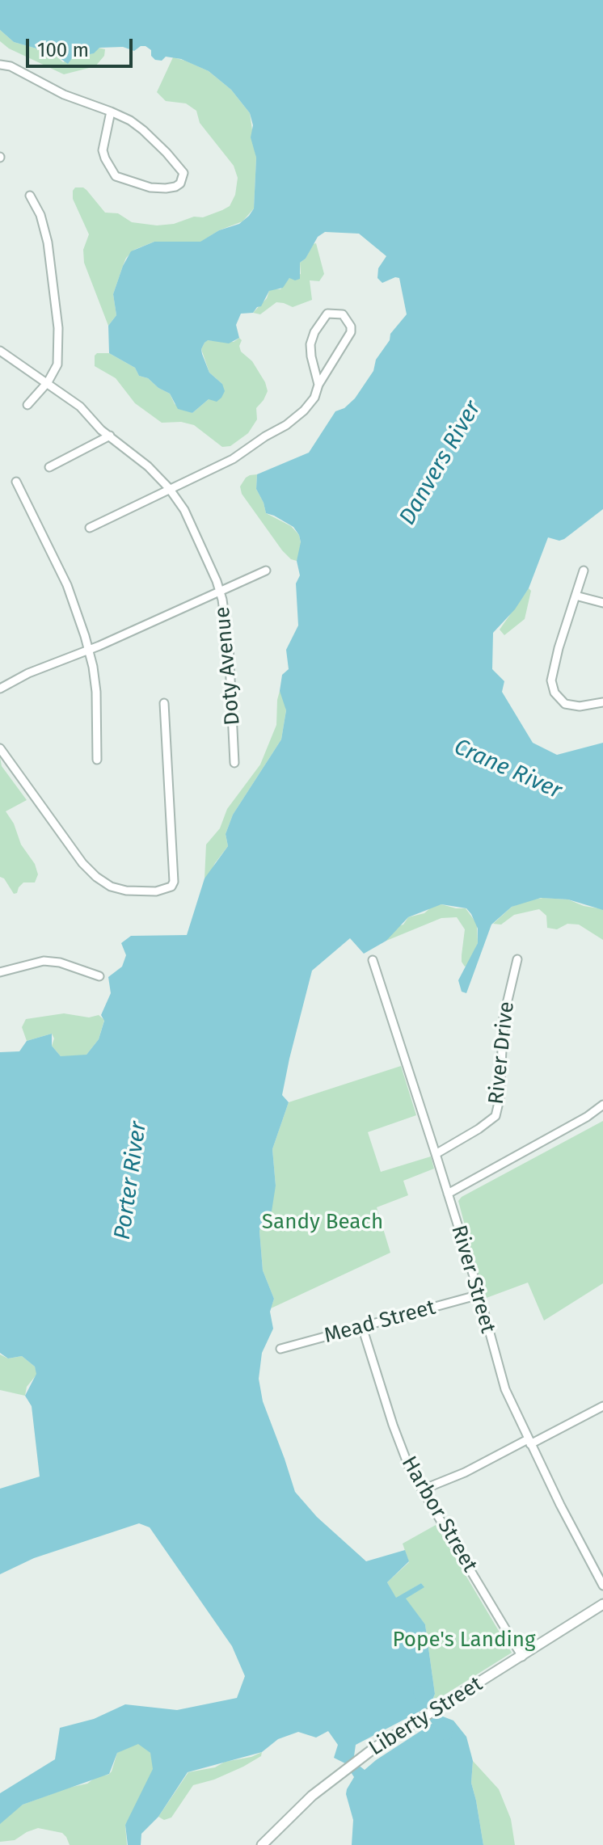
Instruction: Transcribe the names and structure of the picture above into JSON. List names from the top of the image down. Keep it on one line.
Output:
{"streets":{"street":["Doty Avenue","River Drive","River Street","Mead Street","Harbor Street","Liberty Street"]},"crossings":[["River Drive","River Street"],["River Street","Mead Street"],["Mead Street","Harbor Street"],["Harbor Street","Liberty Street"]],"water":["Danvers River","Crane River","Porter River"],"parks":["Sandy Beach","Pope's Landing"],"scale_bar":"100 m"}
